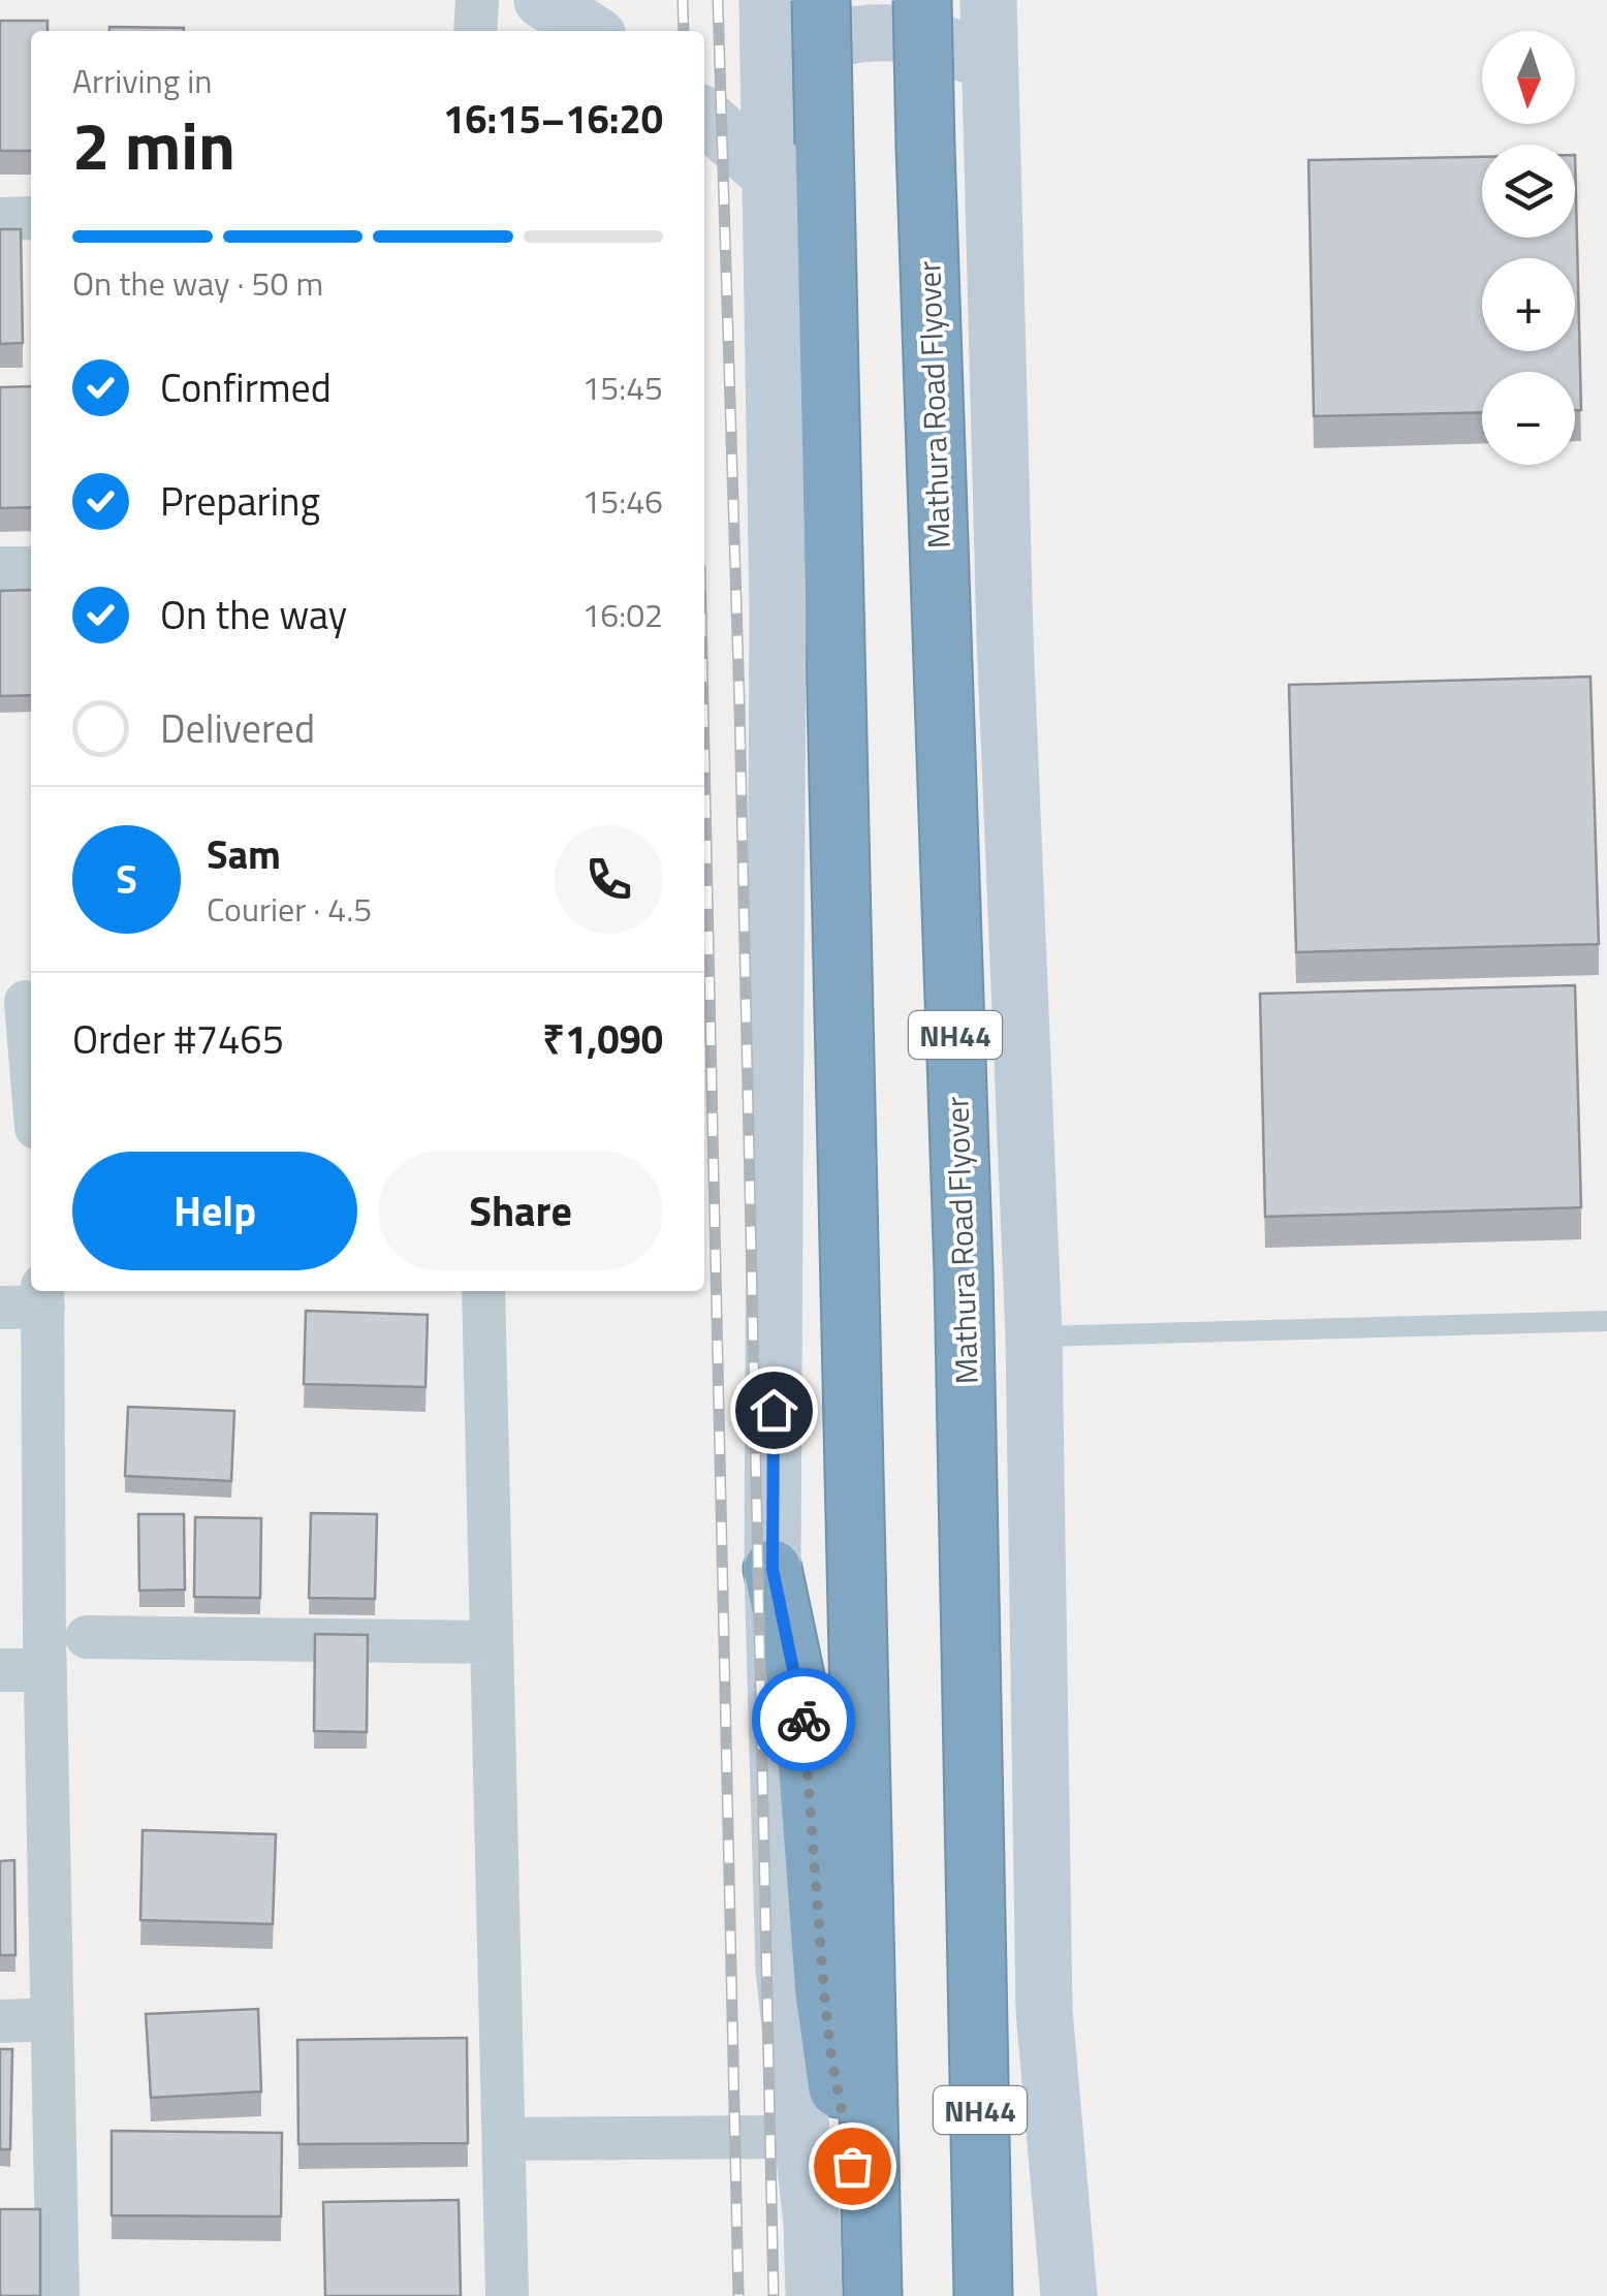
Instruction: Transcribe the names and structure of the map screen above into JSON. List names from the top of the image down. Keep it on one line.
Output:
{"streets":{"highway":["Mathura Road Flyover","NH44"]},"north":"bottom","page":{"map_buttons":["+","−"],"heading":["2 min","Arriving in","16:15–16:20"],"panel":["Sam","Courier · 4.5","Order #7465","₹1,090"],"bar":"On the way · 50 m","list":[["Confirmed","15:45"],["Preparing","15:46"],["On the way","16:02"],"Delivered"],"round":"S","buttons":["Help","Share"]}}
